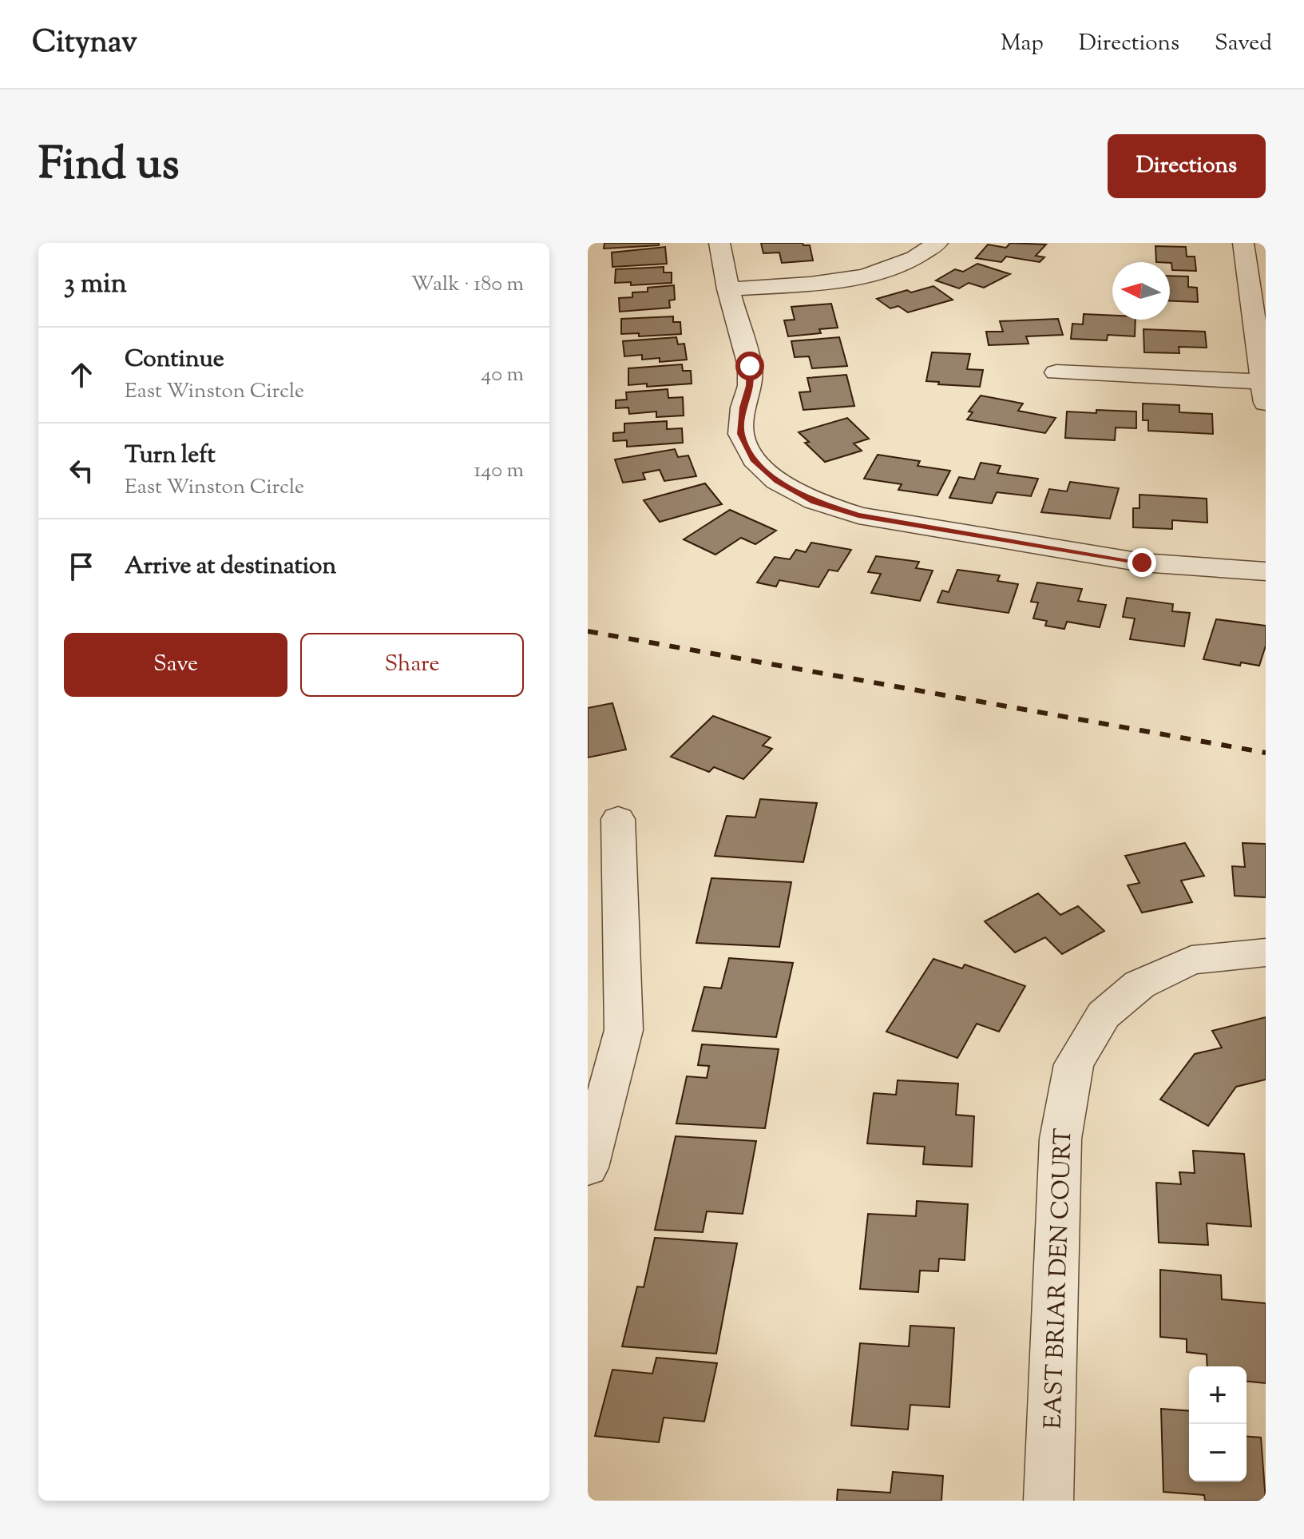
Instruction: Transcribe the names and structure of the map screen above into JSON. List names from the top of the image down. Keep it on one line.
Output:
{"streets":{"street":["EAST BRIAR DEN COURT"]},"north":"left","page":{"header":"Citynav","nav":["Map","Directions","Saved"],"title":"Find us","buttons":["Directions",["Save","Share"]],"heading":["3 min","Walk · 180 m"],"list":[["Continue","East Winston Circle","40 m"],["Turn left","East Winston Circle","140 m"],"Arrive at destination"],"map_buttons":["+","−"]}}
